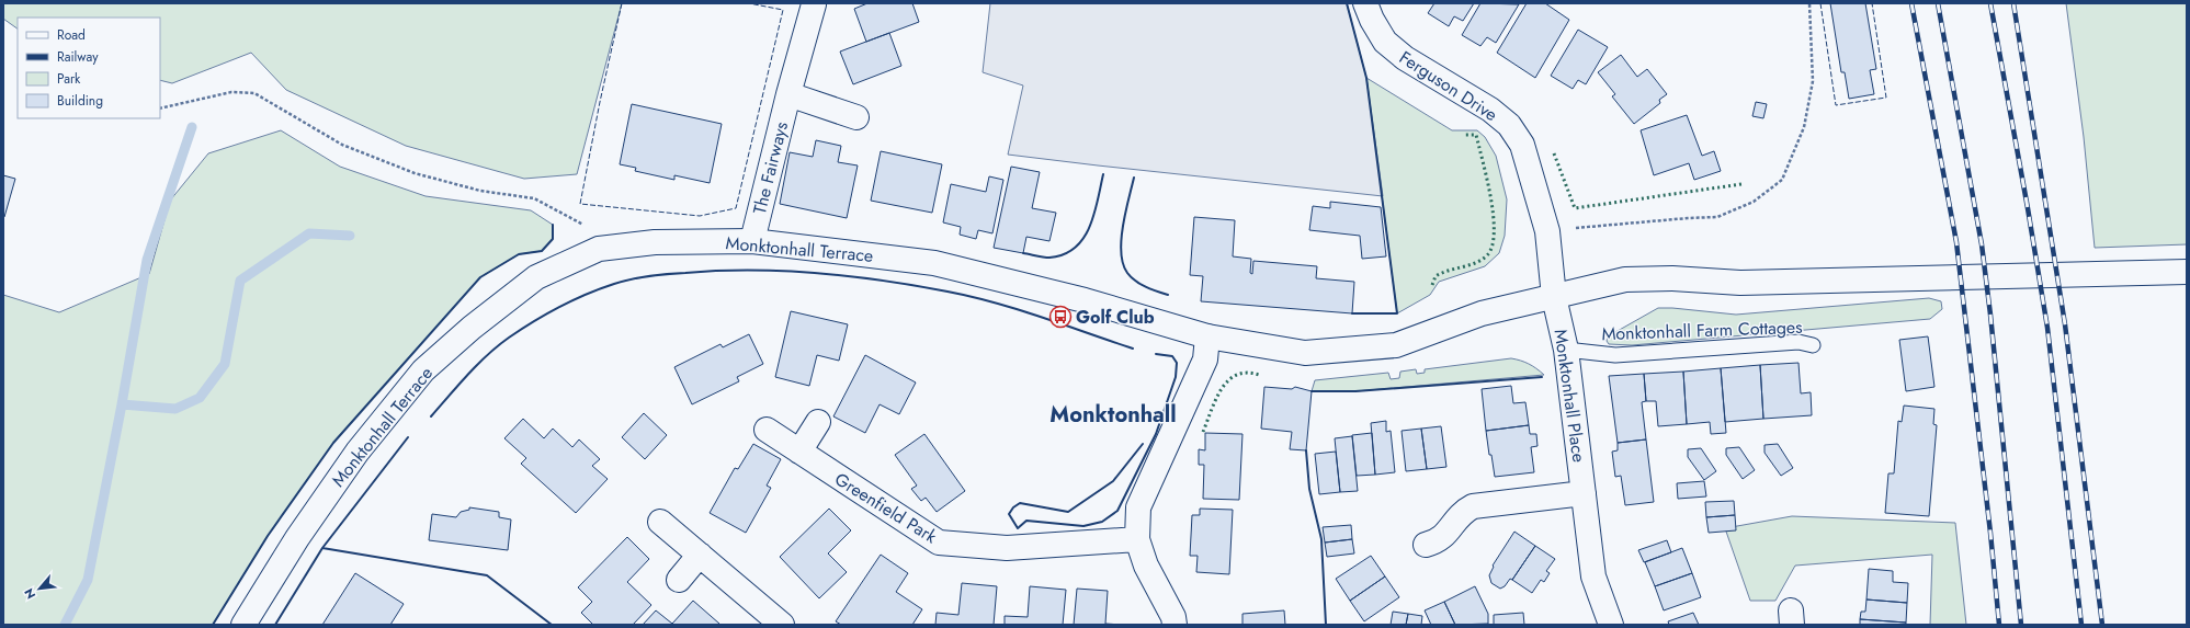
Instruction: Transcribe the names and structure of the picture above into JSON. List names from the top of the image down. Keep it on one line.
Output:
{"streets":{"street":["Ferguson Drive","The Fairways","Monktonhall Terrace","Monktonhall Place","Greenfield Park"],"lane":["Monktonhall Farm Cottages"]},"crossings":[["Ferguson Drive","Monktonhall Terrace"],["Ferguson Drive","Monktonhall Place"],["The Fairways","Monktonhall Terrace"],["Monktonhall Terrace","Monktonhall Place"],["Monktonhall Farm Cottages","Monktonhall Place"]],"districts":["Monktonhall"],"places":{"bus stop":["Golf Club"]},"legend":["Road","Railway","Park","Building"],"north":"bottom left"}
